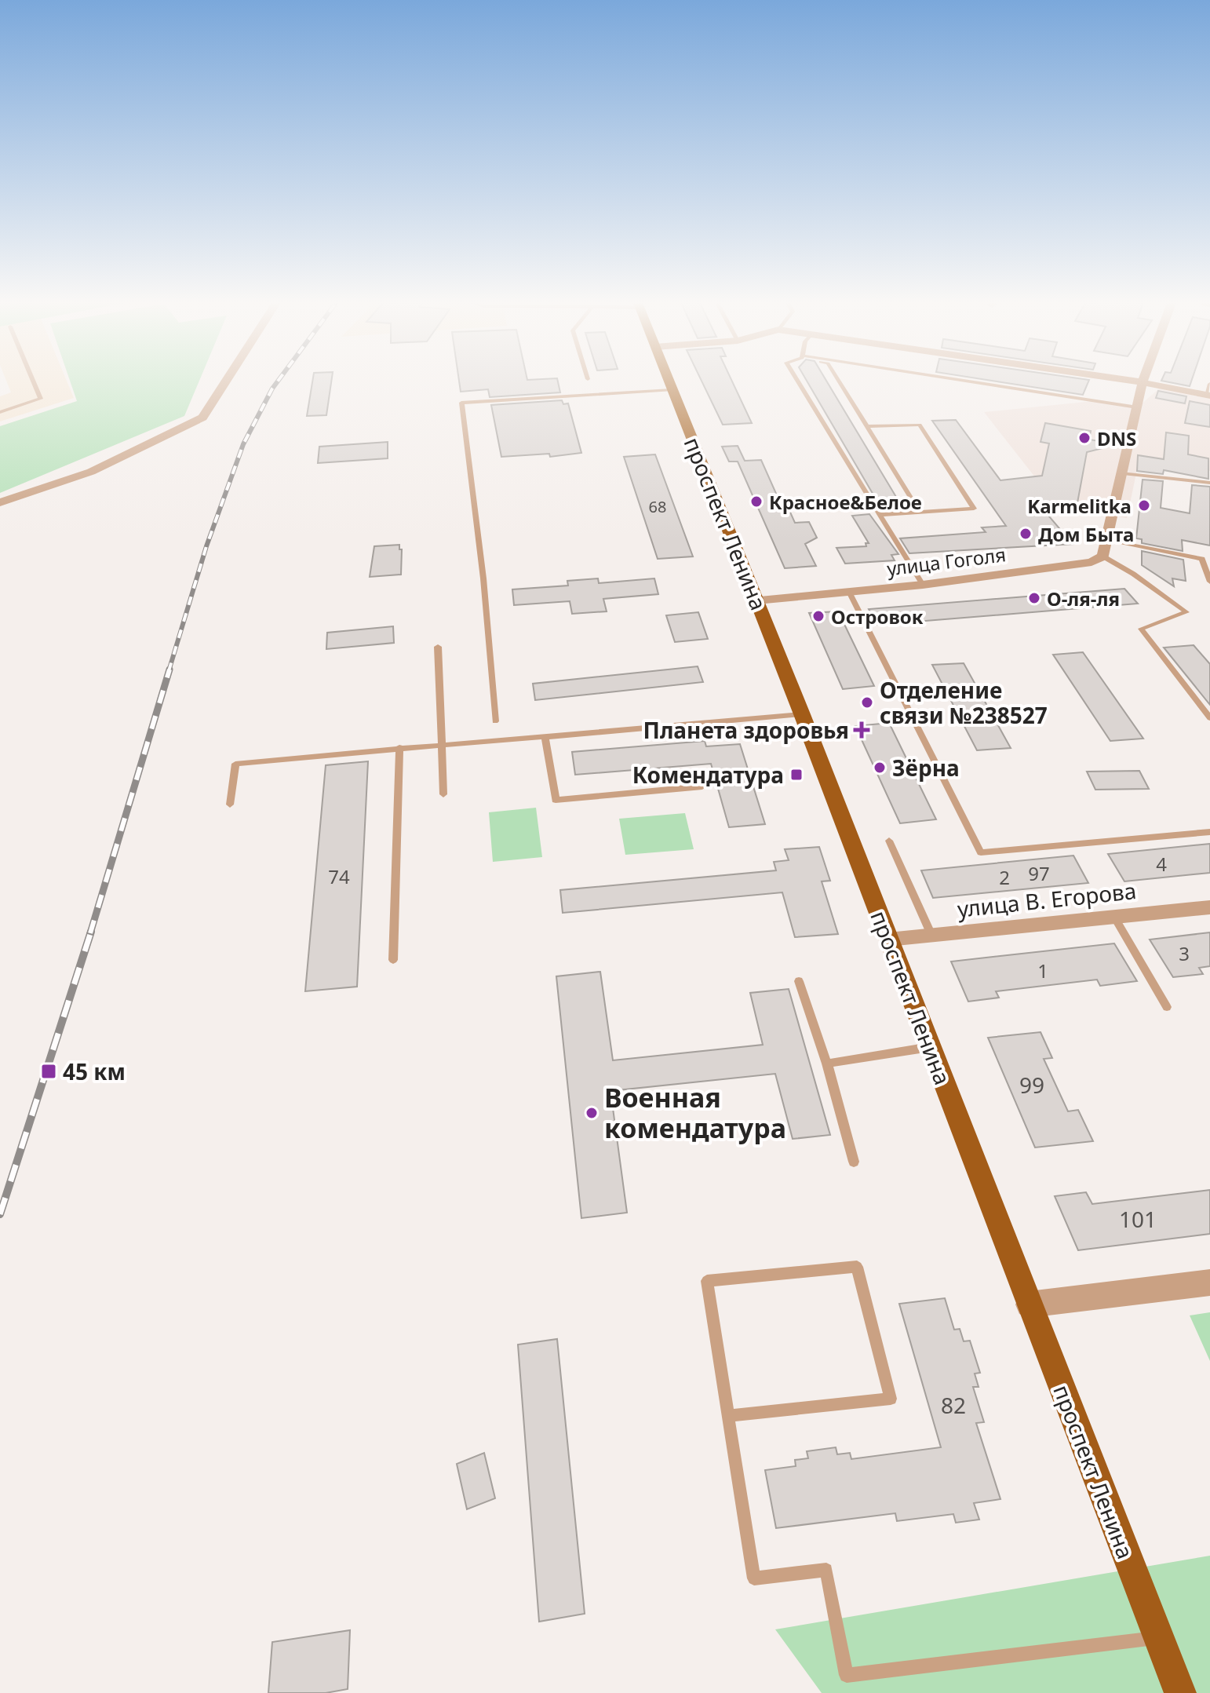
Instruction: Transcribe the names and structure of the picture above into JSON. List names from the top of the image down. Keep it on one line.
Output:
{"streets":{"main road":["проспект Ленина"],"street":["улица Гоголя","улица В. Егорова"]},"crossings":[["проспект Ленина","улица Гоголя"],["проспект Ленина","улица В. Егорова"]],"places":{"other":["DNS","Красное&Белое","Karmelitka","Дом Быта","О-ля-ля","Островок","Отделение связи №238527","Зёрна","Военная комендатура"],"health":["Планета здоровья"],"transit":["Комендатура","45 км"]},"house_numbers":["68","4","97","74","2","3","1","99","101","82"]}
